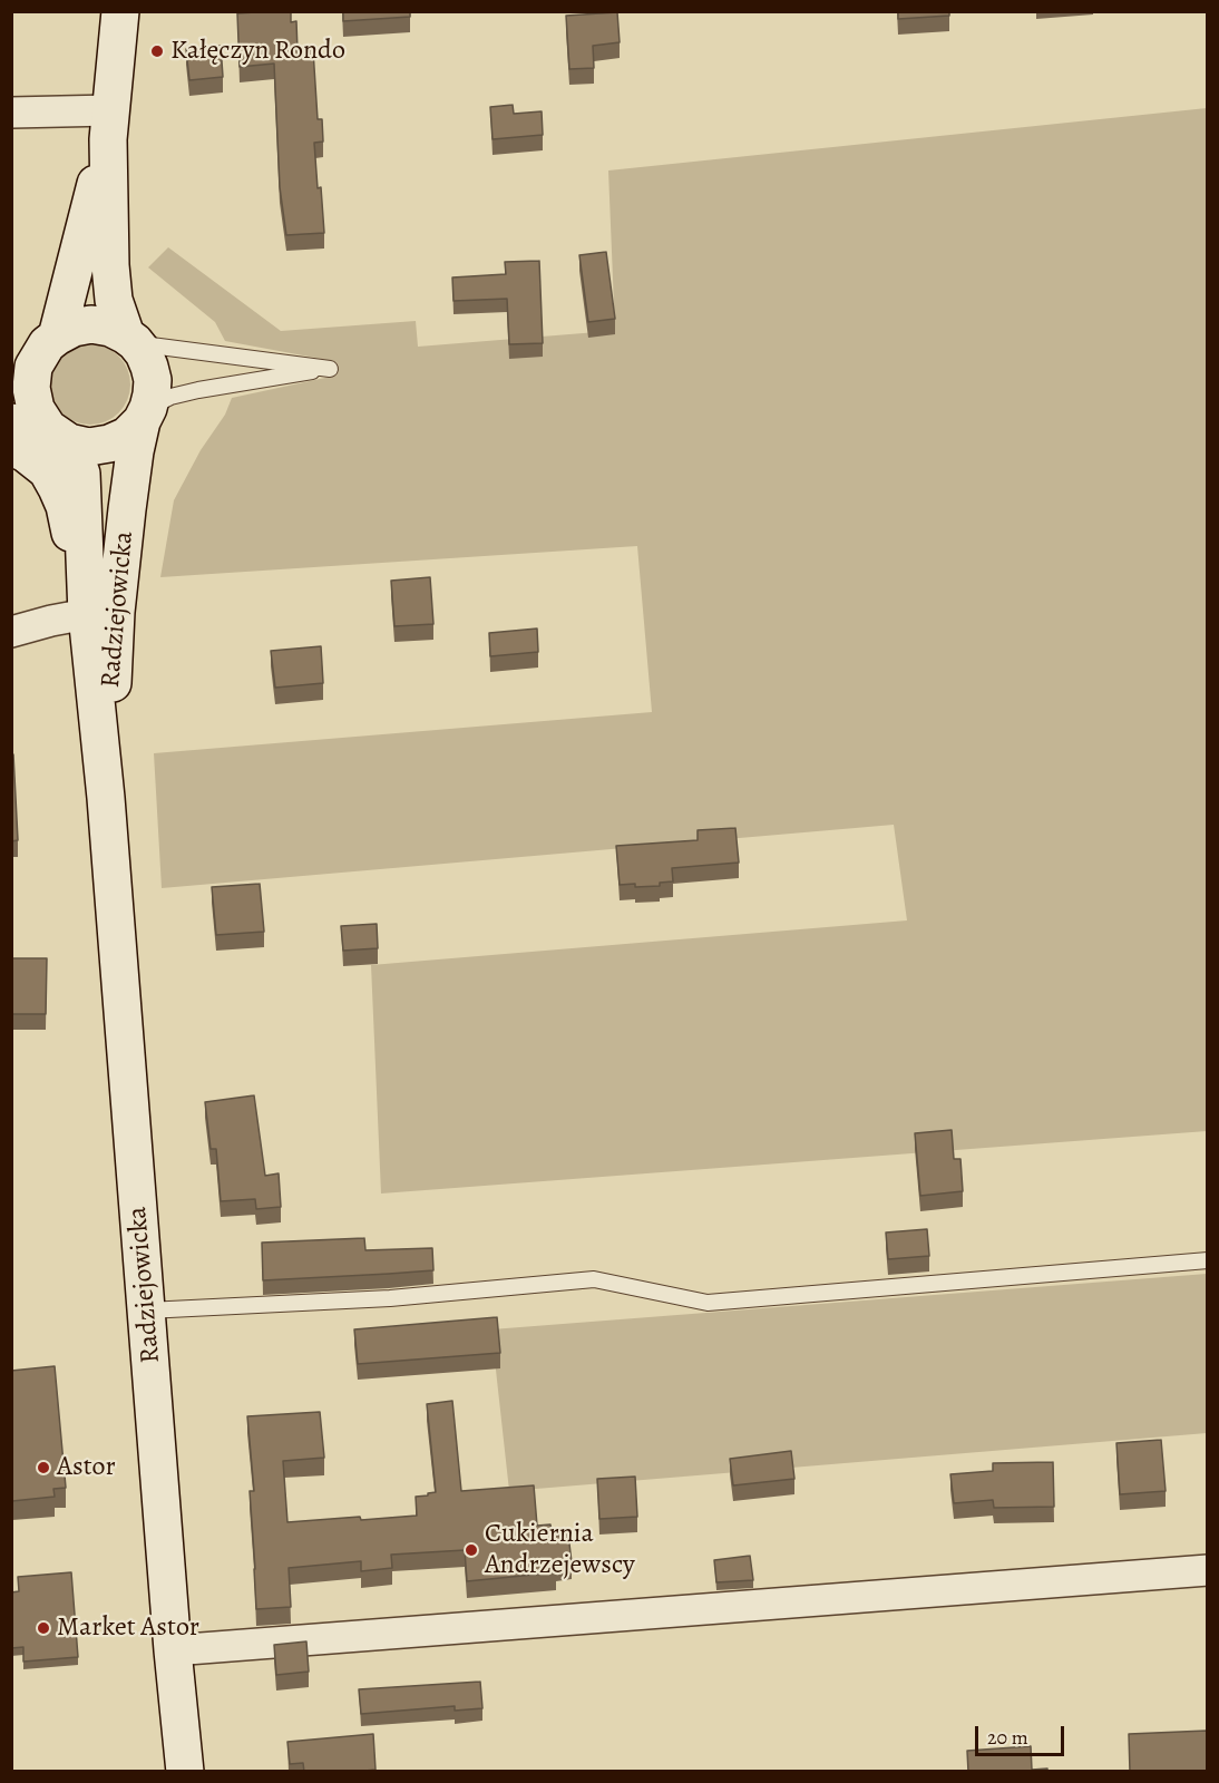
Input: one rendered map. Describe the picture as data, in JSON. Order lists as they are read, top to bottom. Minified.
{"streets":{"main road":["Radziejowicka"]},"places":["Kałęczyn Rondo","Astor","Cukiernia Andrzejewscy","Market Astor"],"scale_bar":"20 m"}
